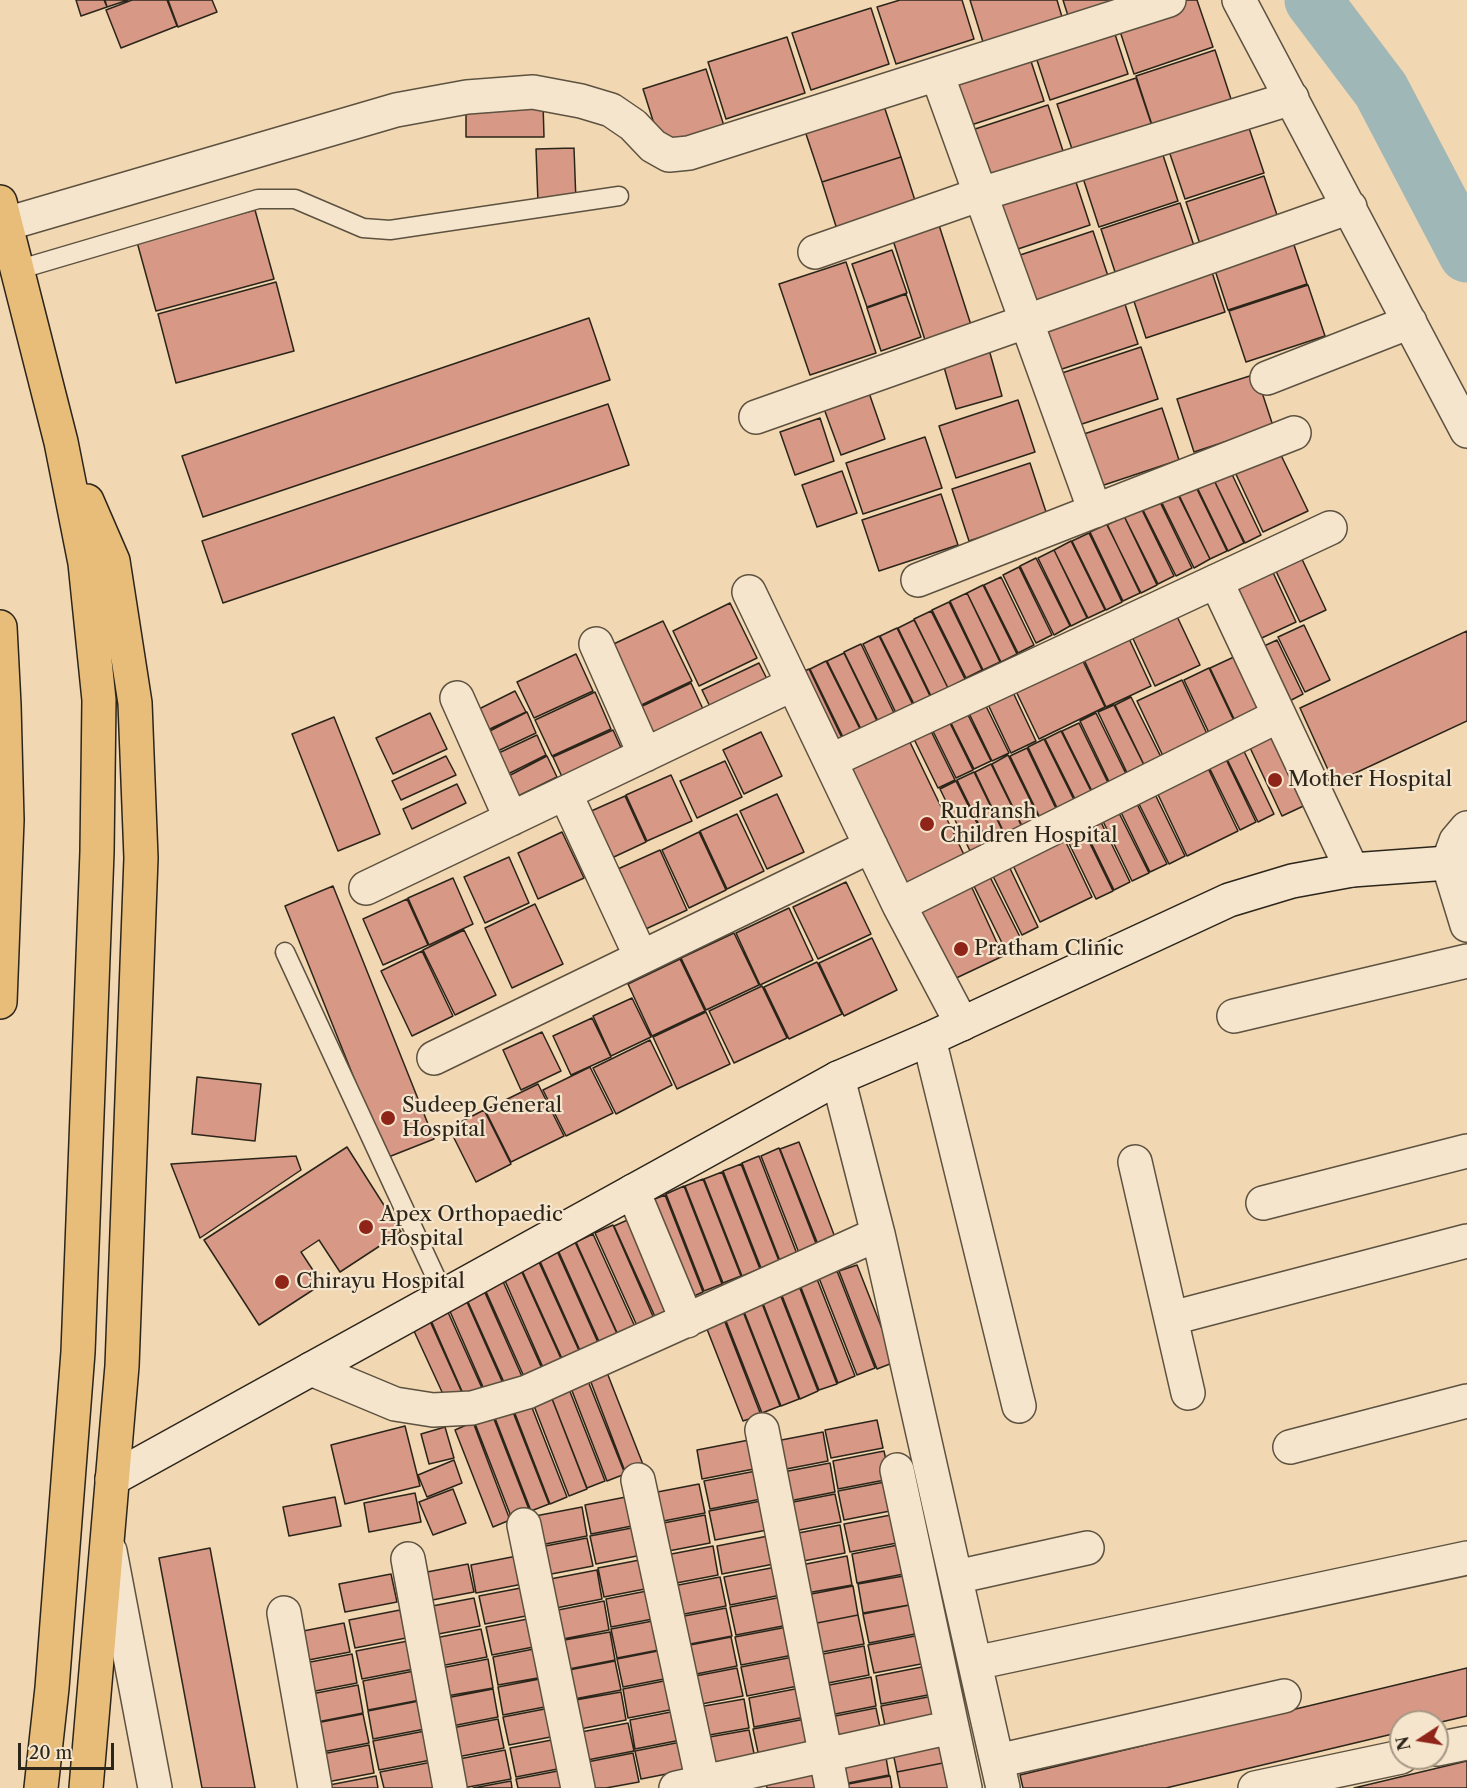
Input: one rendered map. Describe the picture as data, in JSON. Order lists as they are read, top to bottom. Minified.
{"places":["Mother Hospital","Rudransh Children Hospital","Pratham Clinic","Sudeep General Hospital","Apex Orthopaedic Hospital","Chirayu Hospital"],"scale_bar":"20 m","north":"left"}
